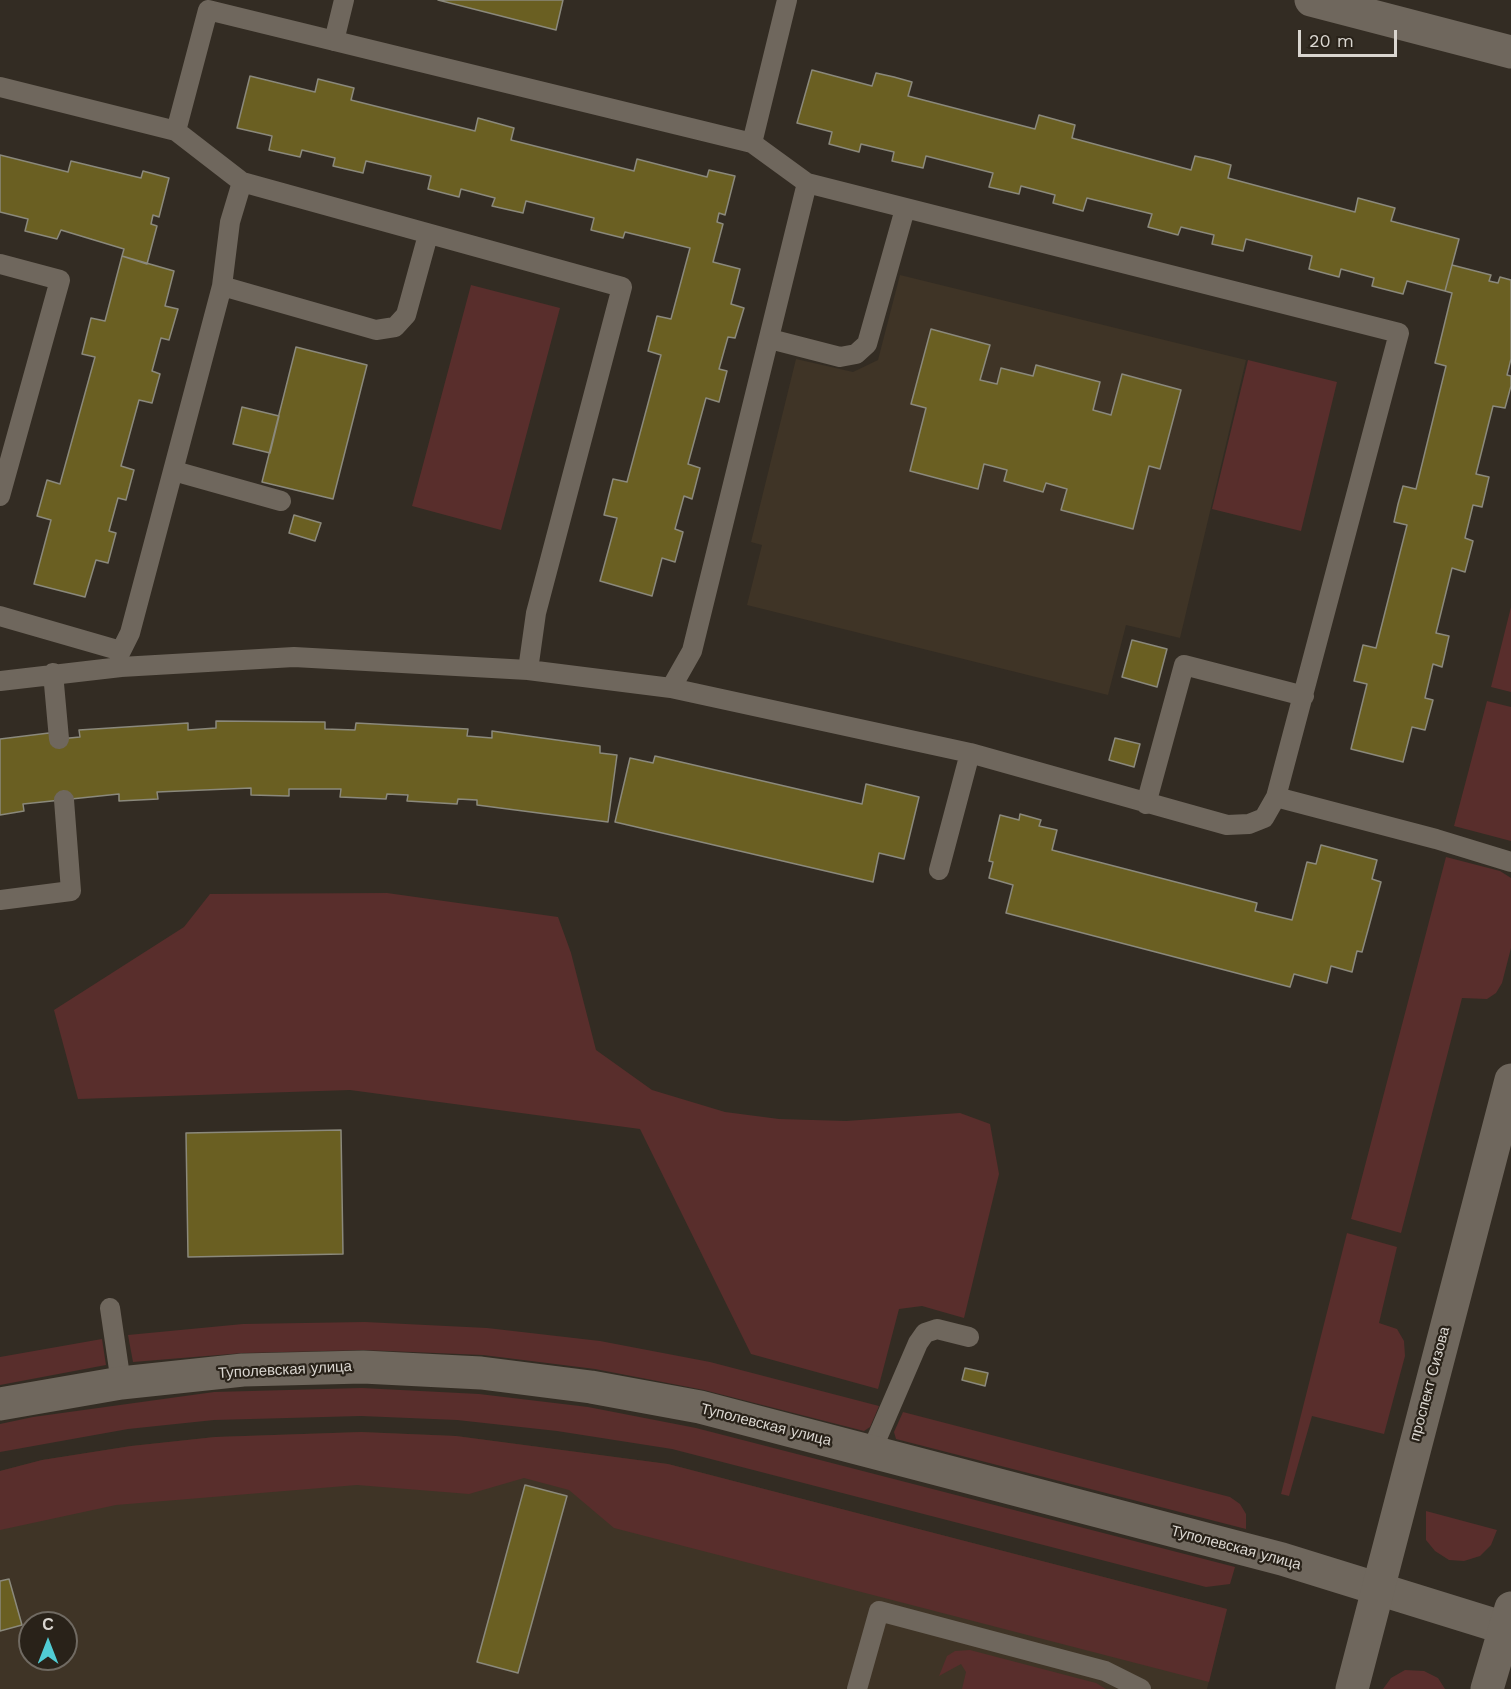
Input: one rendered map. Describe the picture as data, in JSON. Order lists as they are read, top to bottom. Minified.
{"streets":{"street":["Туполевская улица","проспект Сизова"]},"crossings":[["Туполевская улица","проспект Сизова"]],"scale_bar":"20 m","north":"top"}
